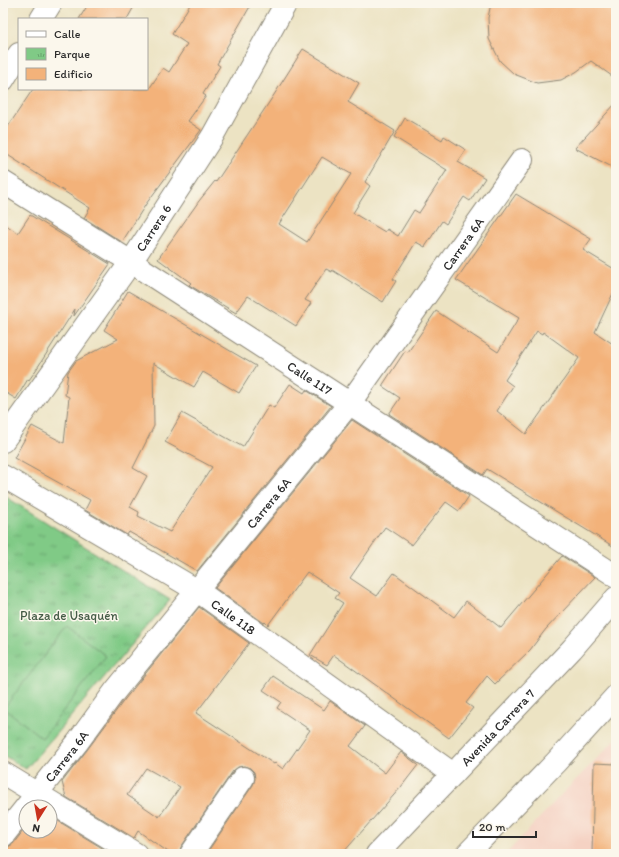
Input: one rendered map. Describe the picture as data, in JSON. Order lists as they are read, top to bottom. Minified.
{"streets":{"street":["Carrera 6","Carrera 6A","Calle 117","Calle 118","Avenida Carrera 7"]},"crossings":[["Carrera 6","Calle 117"],["Carrera 6A","Calle 117"],["Carrera 6A","Calle 118"],["Calle 118","Avenida Carrera 7"]],"parks":["Plaza de Usaquén"],"legend":["Calle","Parque","Edificio"],"scale_bar":"20 m","north":"bottom"}
